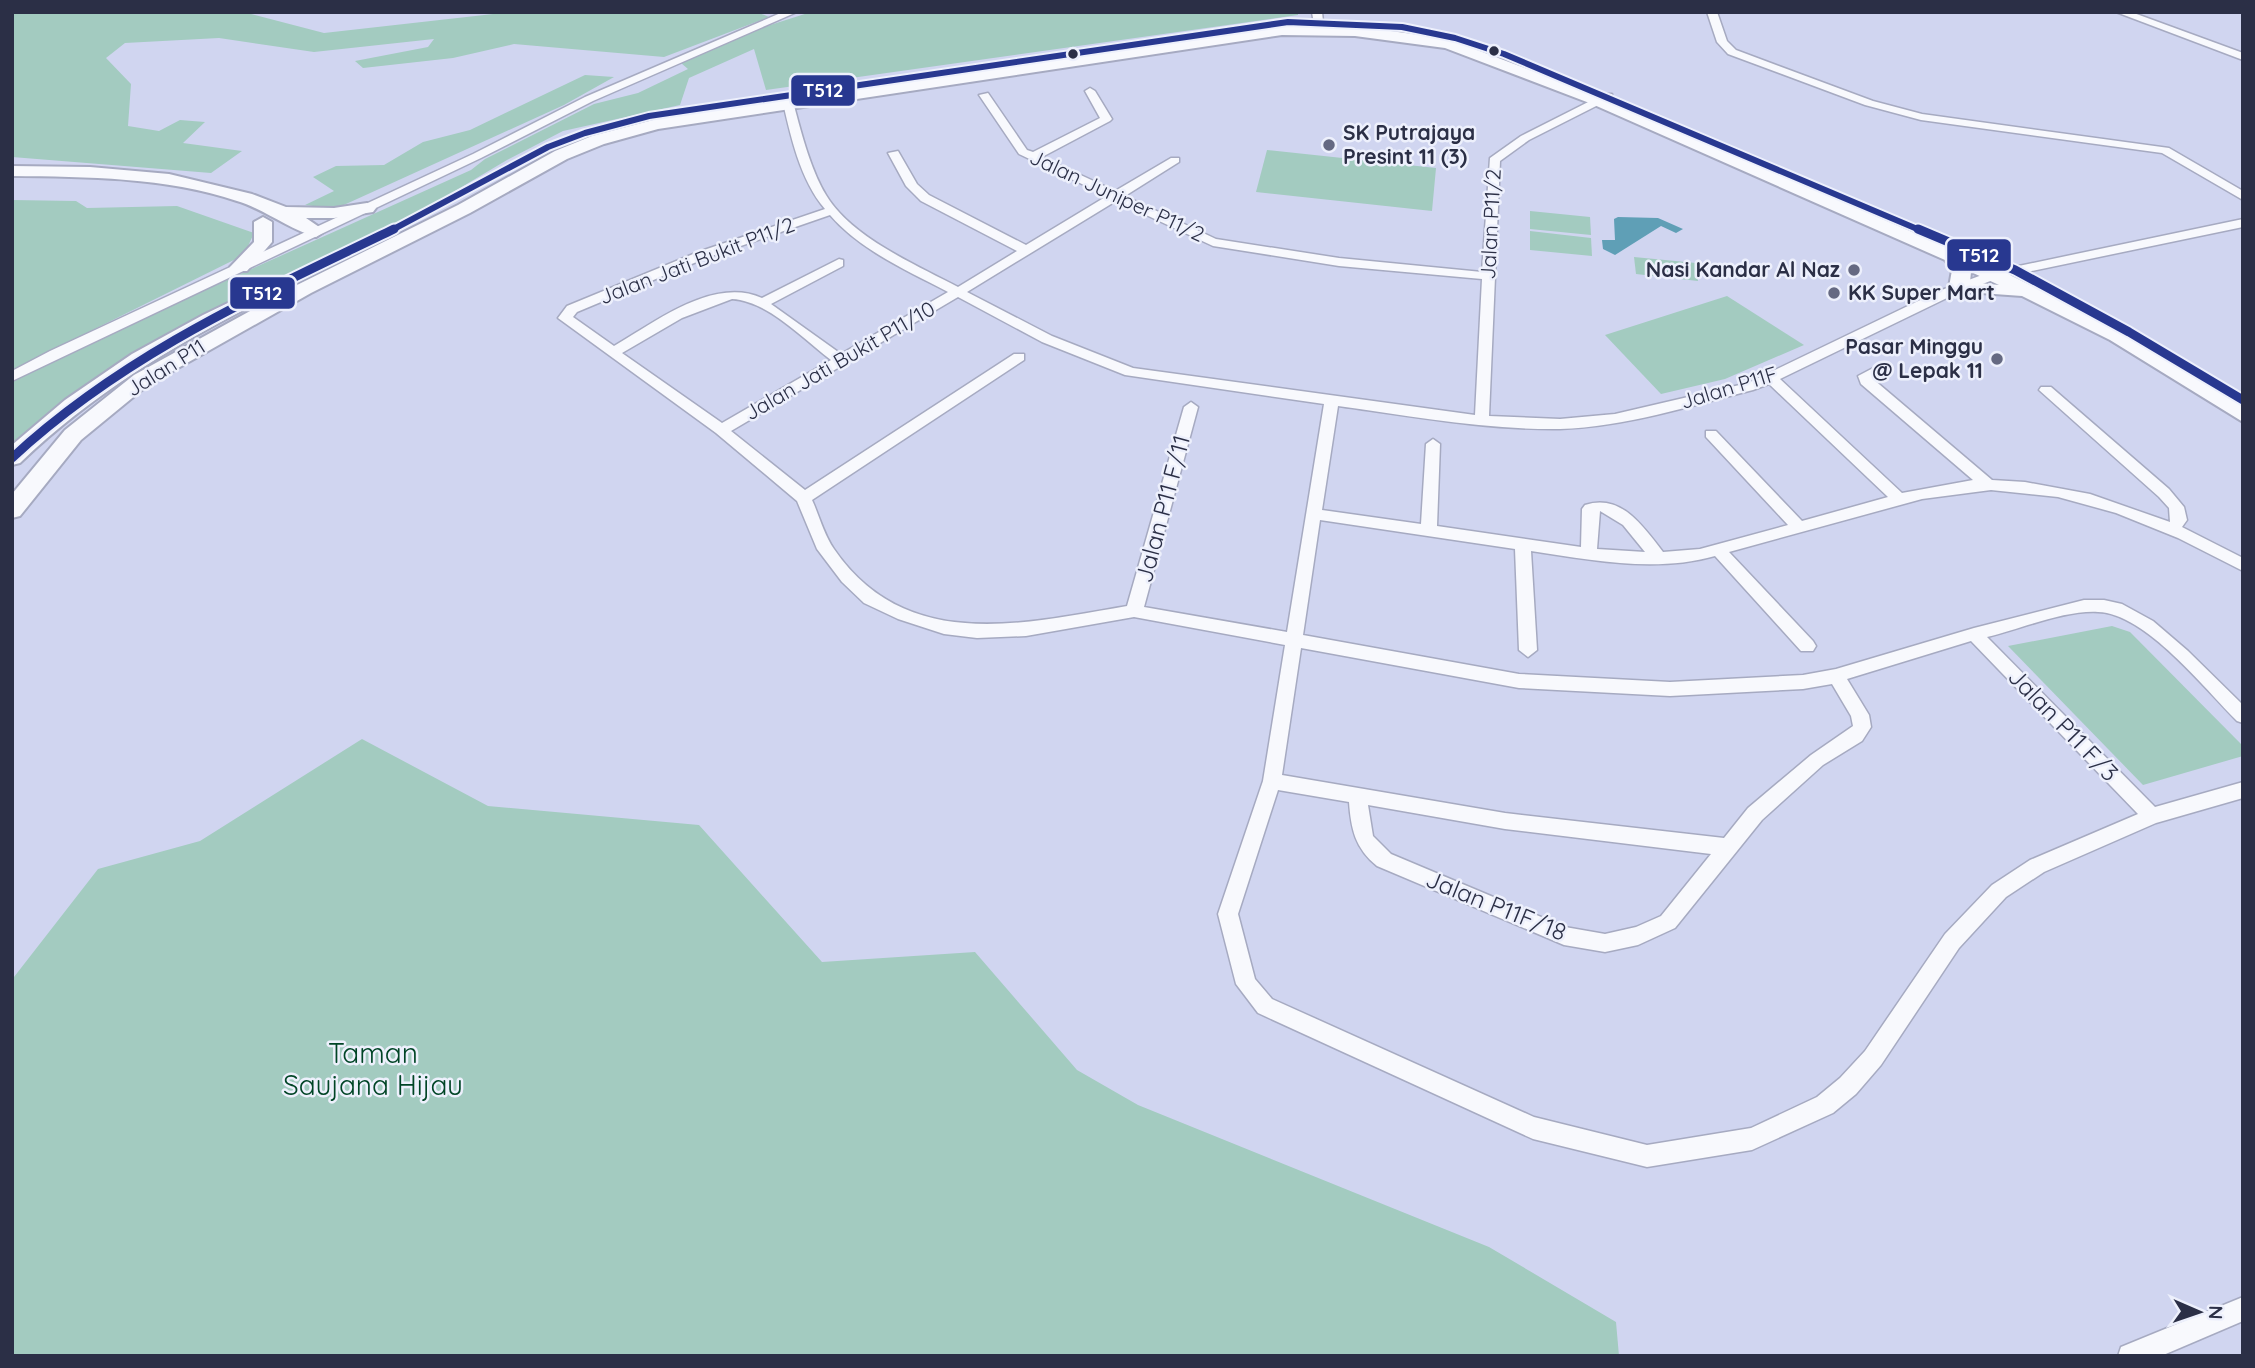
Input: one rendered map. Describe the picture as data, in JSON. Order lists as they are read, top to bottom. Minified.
{"streets":{"main road":["Jalan P11"],"street":["Jalan Juniper P11/2","Jalan P11/2","Jalan Jati Bukit P11/2","Jalan Jati Bukit P11/10","Jalan P11F","Jalan P11 F/11","Jalan P11 F/3","Jalan P11F/18"]},"crossings":[["Jalan Juniper P11/2","Jalan P11/2"],["Jalan Juniper P11/2","Jalan Jati Bukit P11/10"],["Jalan P11/2","Jalan P11"],["Jalan P11/2","Jalan P11F"],["Jalan Jati Bukit P11/10","Jalan P11F"],["Jalan P11","Jalan P11F"]],"parks":["Taman Saujana Hijau"],"places":["SK Putrajaya Presint 11 (3)","Nasi Kandar Al Naz","KK Super Mart","Pasar Minggu @ Lepak 11"],"lines":["transit line T512"],"north":"right"}
